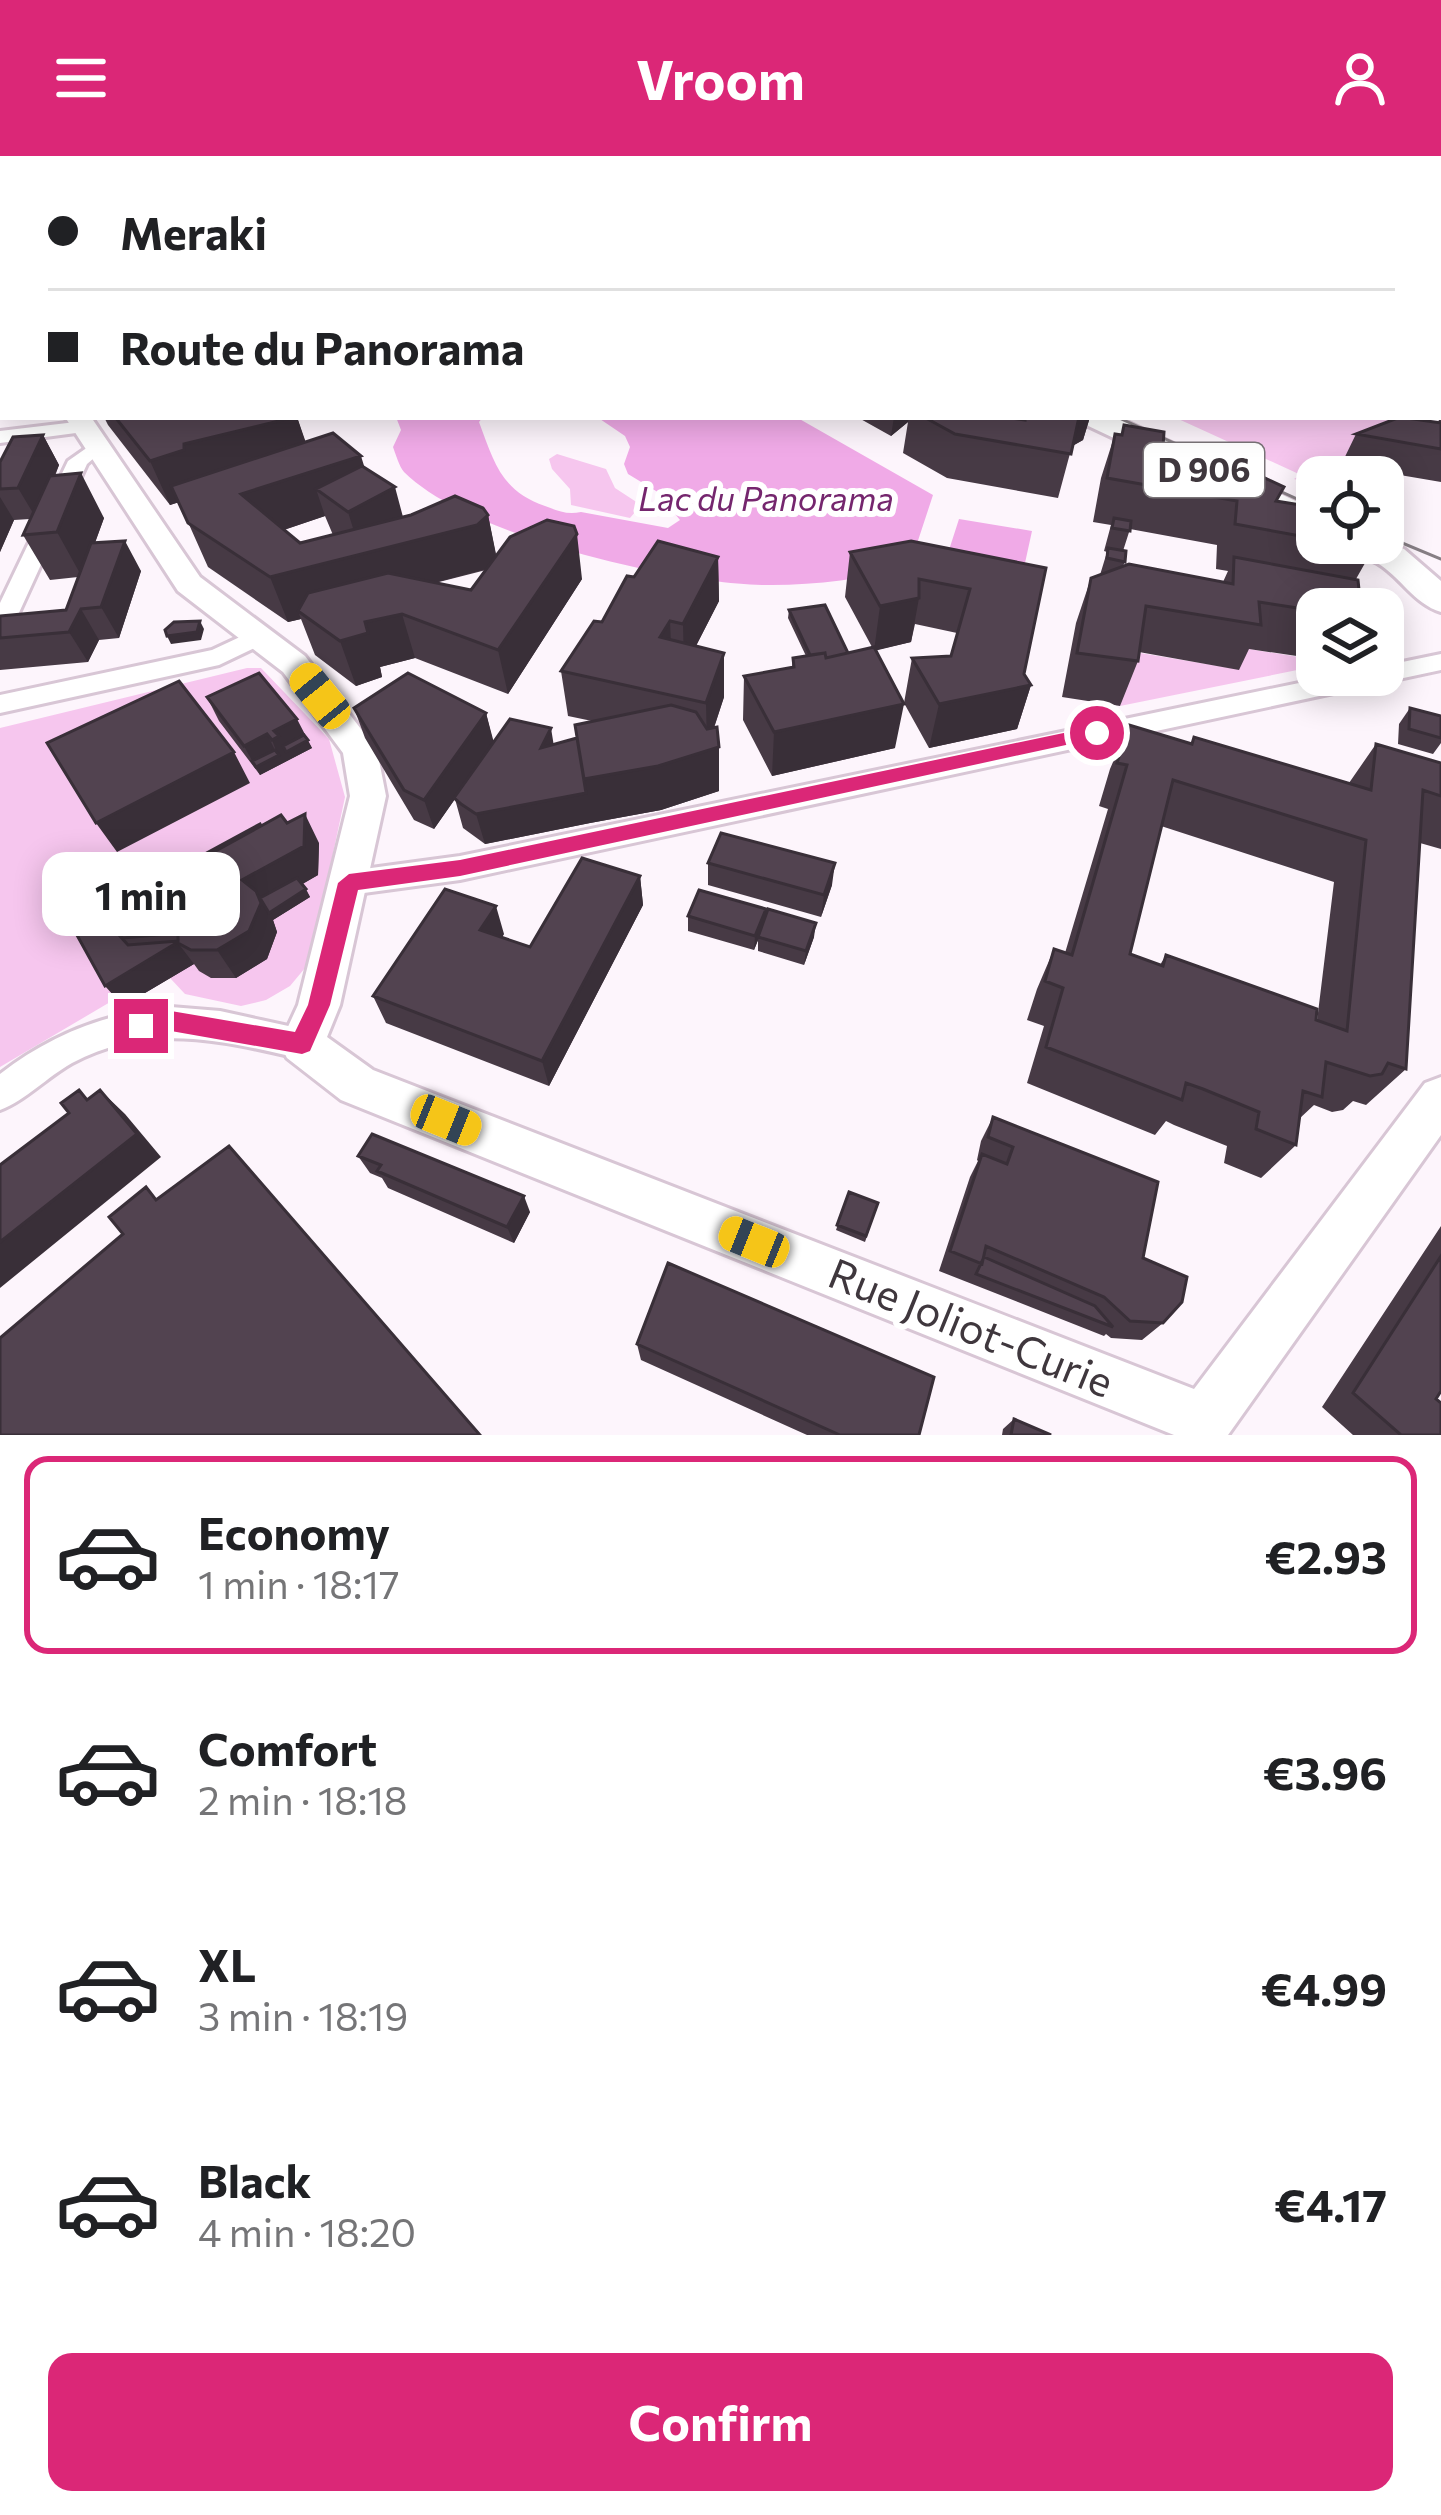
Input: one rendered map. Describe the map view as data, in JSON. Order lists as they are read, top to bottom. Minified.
{"streets":{"main road":["D 906"],"street":["Rue Joliot-Curie"]},"water":["Lac du Panorama"],"page":{"header":"Vroom","banner":["Meraki","Route du Panorama"],"bubble":"1 min","list":[{"name":"Economy","note":"1 min · 18:17","value":"€2.93"},{"name":"Comfort","note":"2 min · 18:18","value":"€3.96"},{"name":"XL","note":"3 min · 18:19","value":"€4.99"},{"name":"Black","note":"4 min · 18:20","value":"€4.17"}],"buttons":"Confirm"}}
